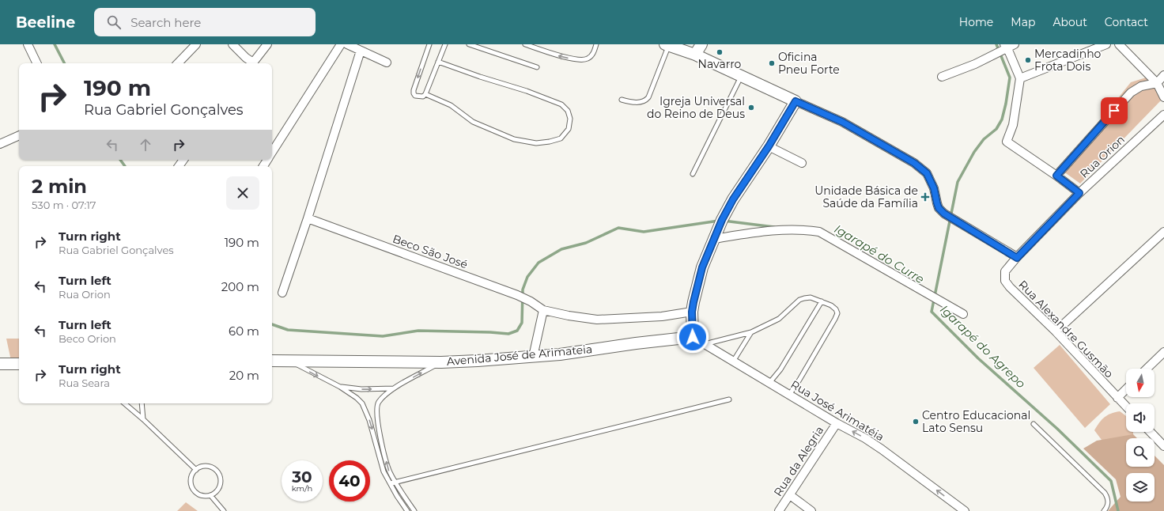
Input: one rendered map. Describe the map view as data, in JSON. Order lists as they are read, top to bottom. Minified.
{"streets":{"street":["Rua Orion","Beco São José","Rua Alexandre Gusmão","Avenida José de Arimateia","Rua José Arimatéia","Rua da Alegria"]},"crossings":[["Rua Orion","Rua Alexandre Gusmão"],["Avenida José de Arimateia","Rua José Arimatéia"],["Rua José Arimatéia","Rua da Alegria"]],"one_way":["Rua José Arimatéia"],"water":["Igarapé do Curre","Igarapé do Agrepo"],"places":{"other":["Navarro","Mercadinho Frota Dois","Oficina Pneu Forte","Igreja Universal do Reino de Deus","Centro Educacional Lato Sensu"],"health":["Unidade Básica de Saúde da Família"]},"north":"bottom","page":{"header":"Beeline","search":"Search here","nav":["Home","Map","About","Contact"],"turn":["190 m","Rua Gabriel Gonçalves"],"heading":["2 min","530 m · 07:17"],"list":[{"name":"Turn right","note":"Rua Gabriel Gonçalves","value":"190 m"},{"name":"Turn left","note":"Rua Orion","value":"200 m"},{"name":"Turn left","note":"Beco Orion","value":"60 m"},{"name":"Turn right","note":"Rua Seara","value":"20 m"}],"speed":"30 km/h","limit":"40"}}
